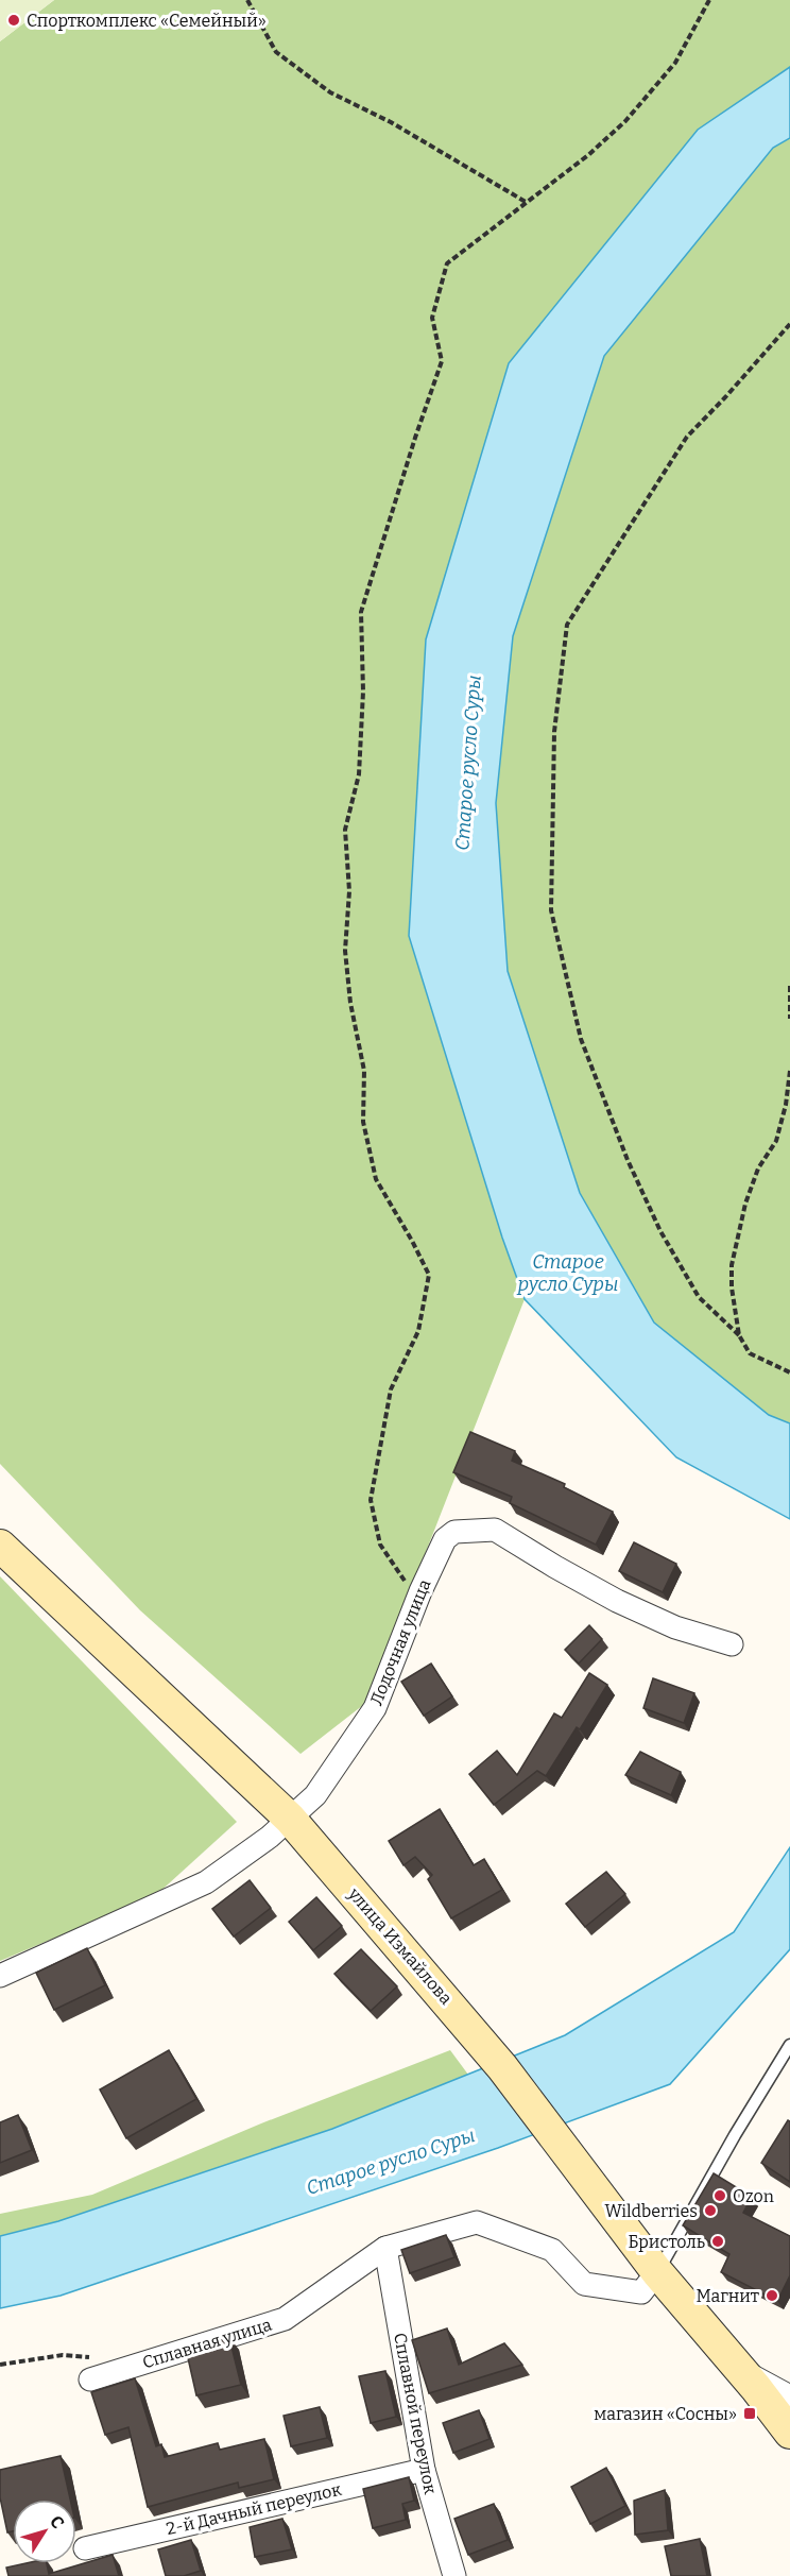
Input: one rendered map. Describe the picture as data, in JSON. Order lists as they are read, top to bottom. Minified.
{"streets":{"main road":["улица Измайлова"],"street":["Лодочная улица","Сплавная улица","Сплавной переулок","2-й Дачный переулок"]},"crossings":[["Лодочная улица","улица Измайлова"],["улица Измайлова","Сплавная улица"],["Сплавная улица","Сплавной переулок"],["Сплавной переулок","2-й Дачный переулок"]],"water":["Старое русло Суры"],"places":{"other":["Спорткомплекс «Семейный»","Ozon","Wildberries","Бристоль","Магнит"],"transit":["магазин «Сосны»"]},"north":"top right"}
